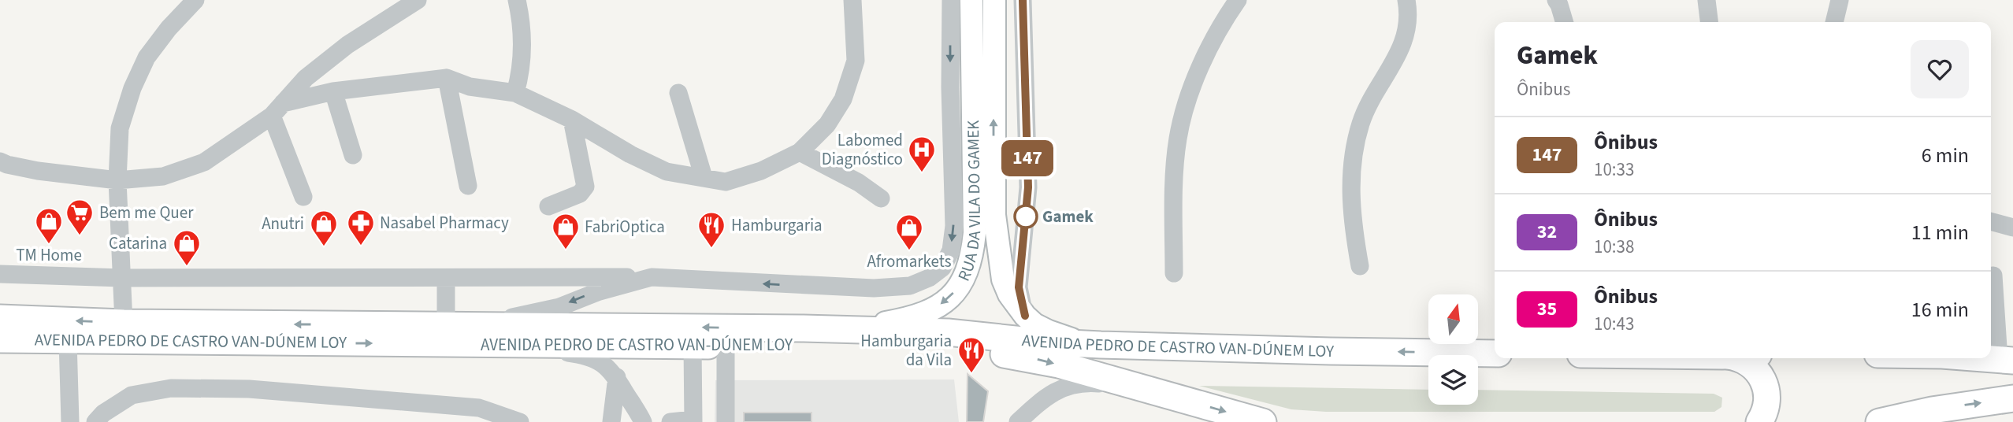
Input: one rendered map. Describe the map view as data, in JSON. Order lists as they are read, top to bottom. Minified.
{"streets":{"highway":["AVENIDA PEDRO DE CASTRO VAN-DÚNEM LOY"],"main road":["RUA DA VILA DO GAMEK"]},"crossings":[["RUA DA VILA DO GAMEK","AVENIDA PEDRO DE CASTRO VAN-DÚNEM LOY"]],"places":{"hospital":["Labomed Diagnóstico"],"other":["Gamek"],"supermarket":["Bem me Quer"],"shop":["TM Home","Anutri","FabriOptica","Afromarkets","Catarina"],"pharmacy":["Nasabel Pharmacy"],"restaurant":["Hamburgaria","Hamburgaria da Vila"]},"lines":["bus line 147"],"north":"top","page":{"on_map":"147","heading":["Gamek","Ônibus"],"list":[{"mark":"147","name":"Ônibus","note":"10:33","value":"6 min"},{"mark":"32","name":"Ônibus","note":"10:38","value":"11 min"},{"mark":"35","name":"Ônibus","note":"10:43","value":"16 min"}]}}
